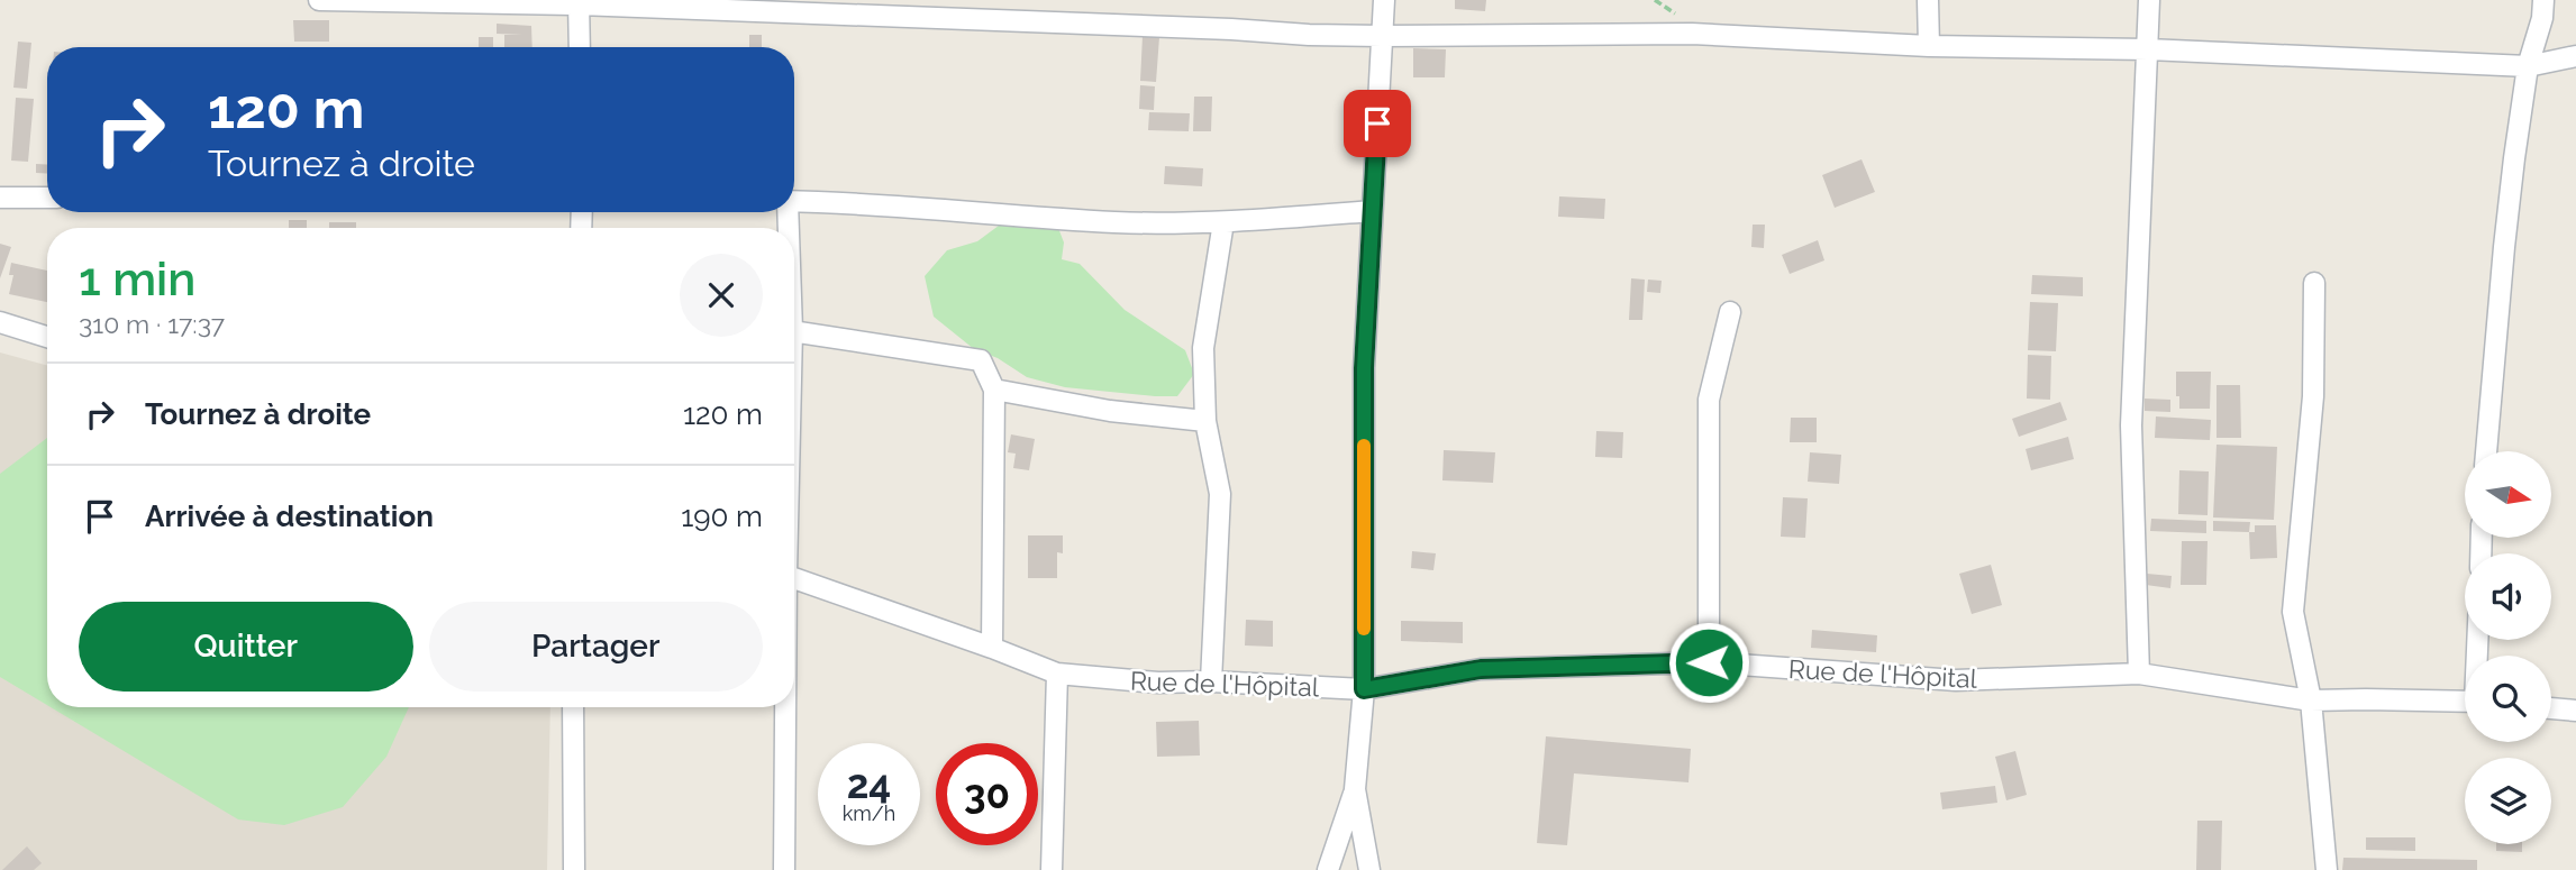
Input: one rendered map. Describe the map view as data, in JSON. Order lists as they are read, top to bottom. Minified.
{"streets":{"street":["Rue de l'Hôpital"]},"north":"right","page":{"turn":["120 m","Tournez à droite"],"heading":["1 min","310 m · 17:37"],"list":[{"name":"Tournez à droite","value":"120 m"},{"name":"Arrivée à destination","value":"190 m"}],"buttons":["Quitter","Partager"],"speed":"24 km/h","limit":"30"}}
